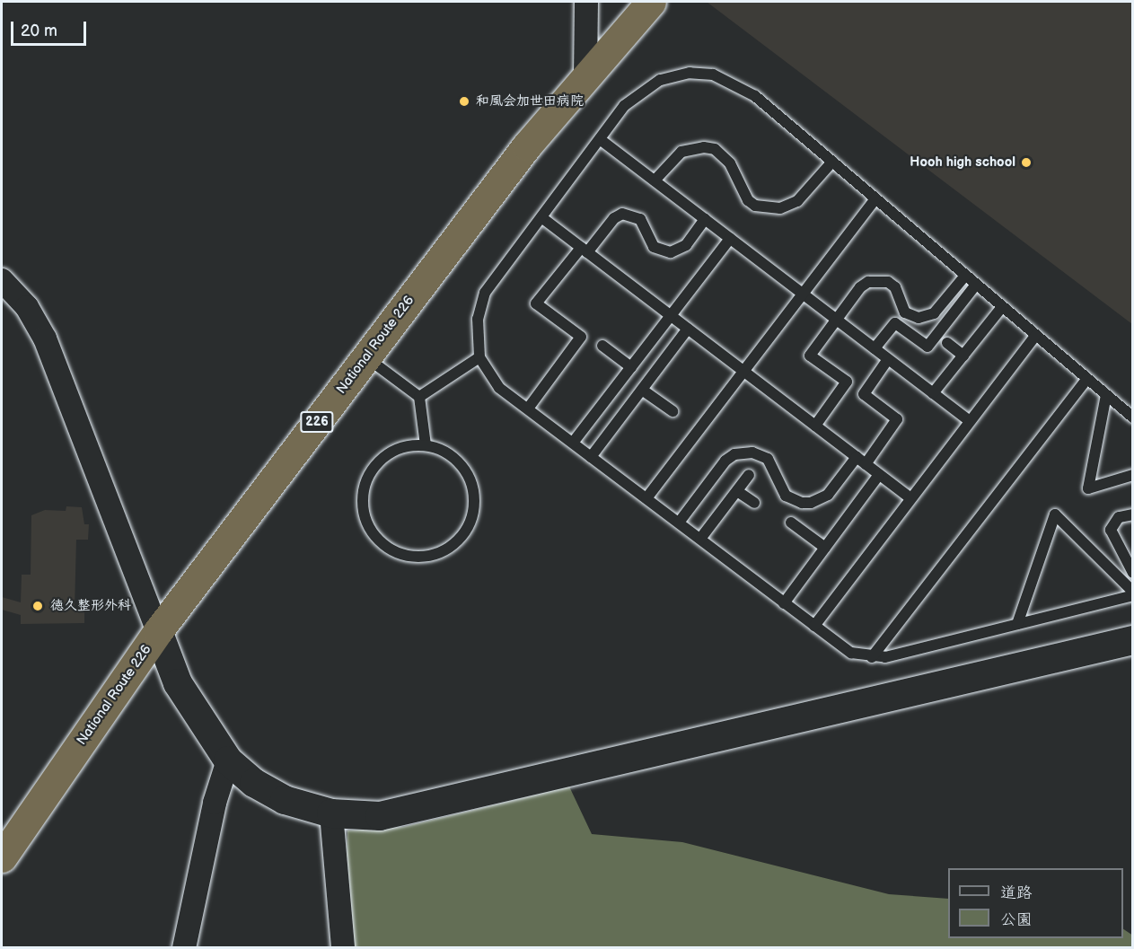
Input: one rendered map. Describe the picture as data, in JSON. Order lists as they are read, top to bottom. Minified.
{"streets":{"highway":["National Route 226","226"]},"places":["和風会加世田病院","Hooh high school","徳久整形外科"],"legend":["道路","公園"],"scale_bar":"20 m"}
